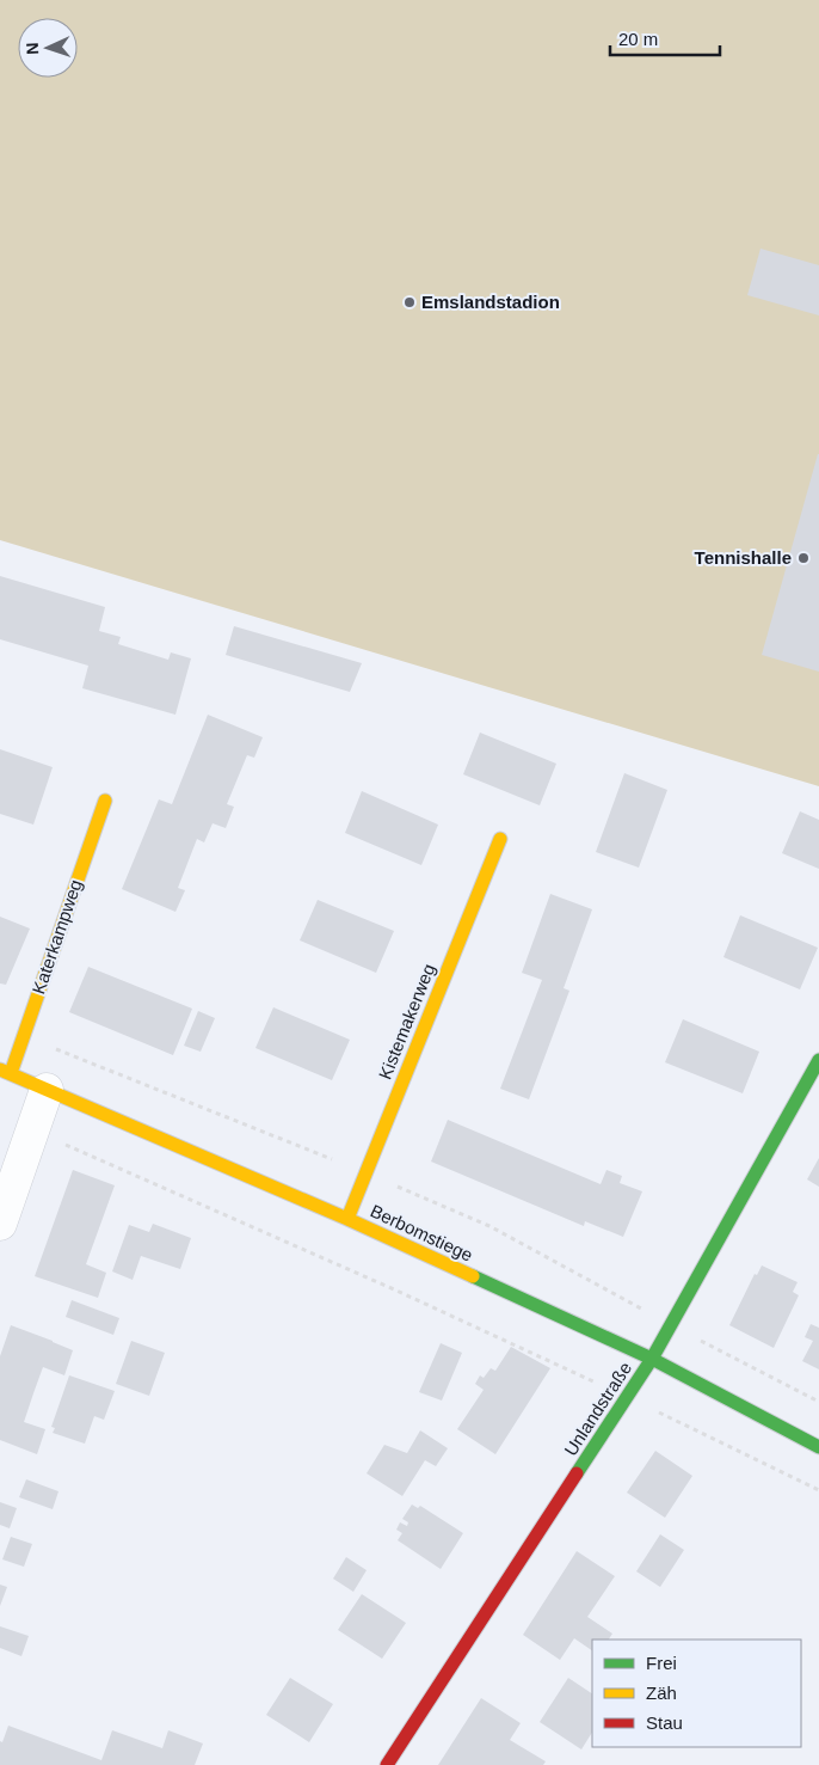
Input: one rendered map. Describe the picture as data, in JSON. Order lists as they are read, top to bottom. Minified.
{"streets":{"street":["Katerkampweg","Kistemakerweg","Berbomstiege","Unlandstraße"]},"crossings":[["Katerkampweg","Berbomstiege"],["Kistemakerweg","Berbomstiege"],["Berbomstiege","Unlandstraße"]],"places":["Emslandstadion","Tennishalle"],"legend":["Frei","Zäh","Stau"],"scale_bar":"20 m","north":"left"}
